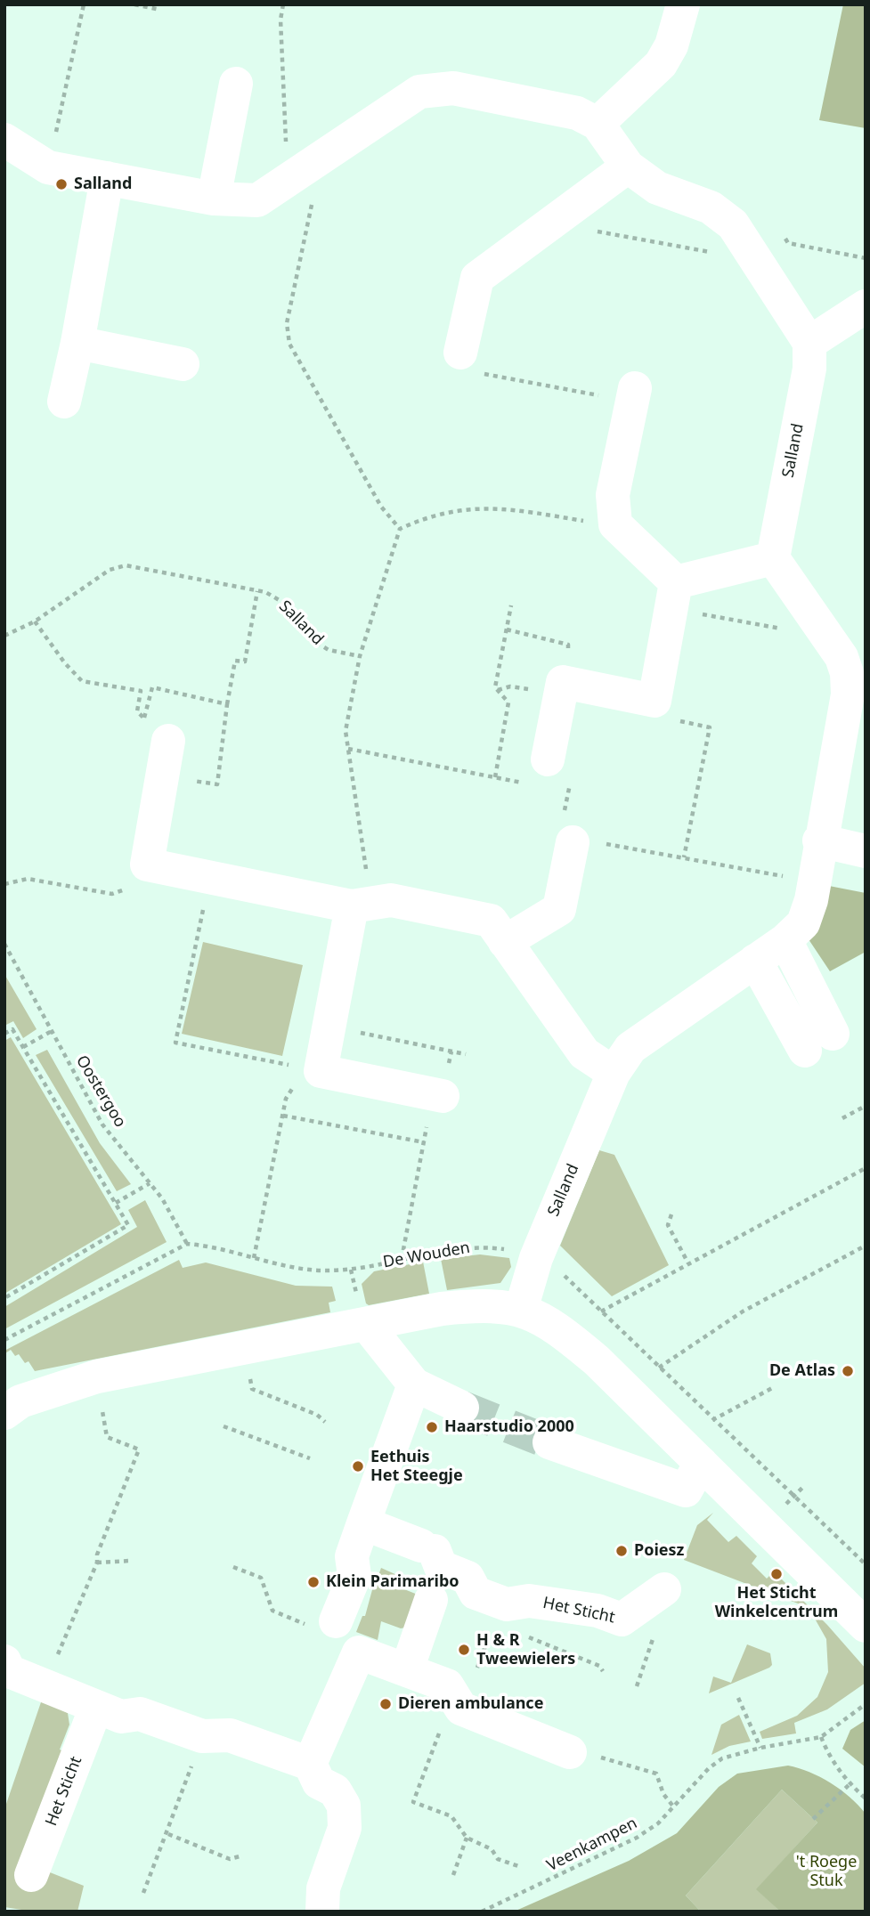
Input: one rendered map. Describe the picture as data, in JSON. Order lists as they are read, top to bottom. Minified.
{"streets":{"street":["Salland","Het Sticht"],"path":["Oostergoo","De Wouden","Veenkampen"]},"crossings":[["Salland","De Wouden"],["Oostergoo","De Wouden"]],"parks":["'t Roege Stuk"],"places":["Salland","De Atlas","Haarstudio 2000","Eethuis Het Steegje","Poiesz","Het Sticht Winkelcentrum","Klein Parimaribo","H & R Tweewielers","Dieren ambulance"]}
